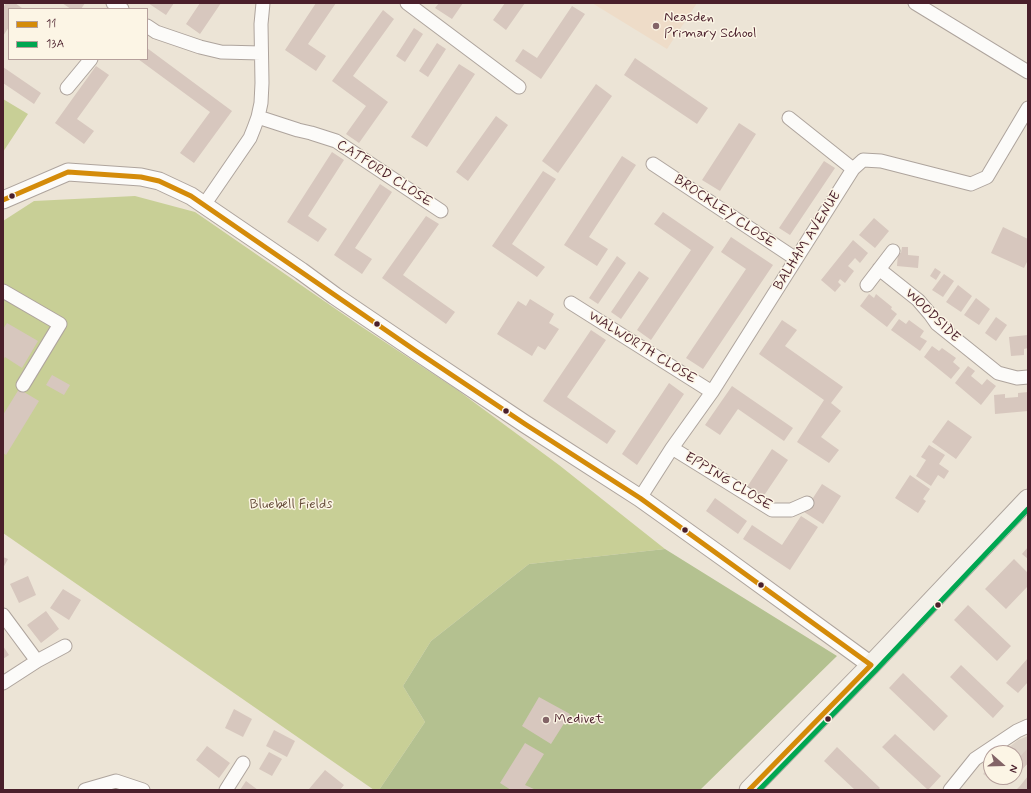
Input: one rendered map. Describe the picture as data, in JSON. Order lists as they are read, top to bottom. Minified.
{"streets":{"street":["CATFORD CLOSE","BROCKLEY CLOSE","BALHAM AVENUE","WOODSIDE","WALWORTH CLOSE","EPPING CLOSE"]},"crossings":[["BROCKLEY CLOSE","BALHAM AVENUE"],["BALHAM AVENUE","WALWORTH CLOSE"],["BALHAM AVENUE","EPPING CLOSE"]],"parks":["Bluebell Fields"],"places":["Neasden Primary School","Medivet"],"lines":["transit line 11","transit line 13A"],"legend":["11","13A"],"north":"right"}
